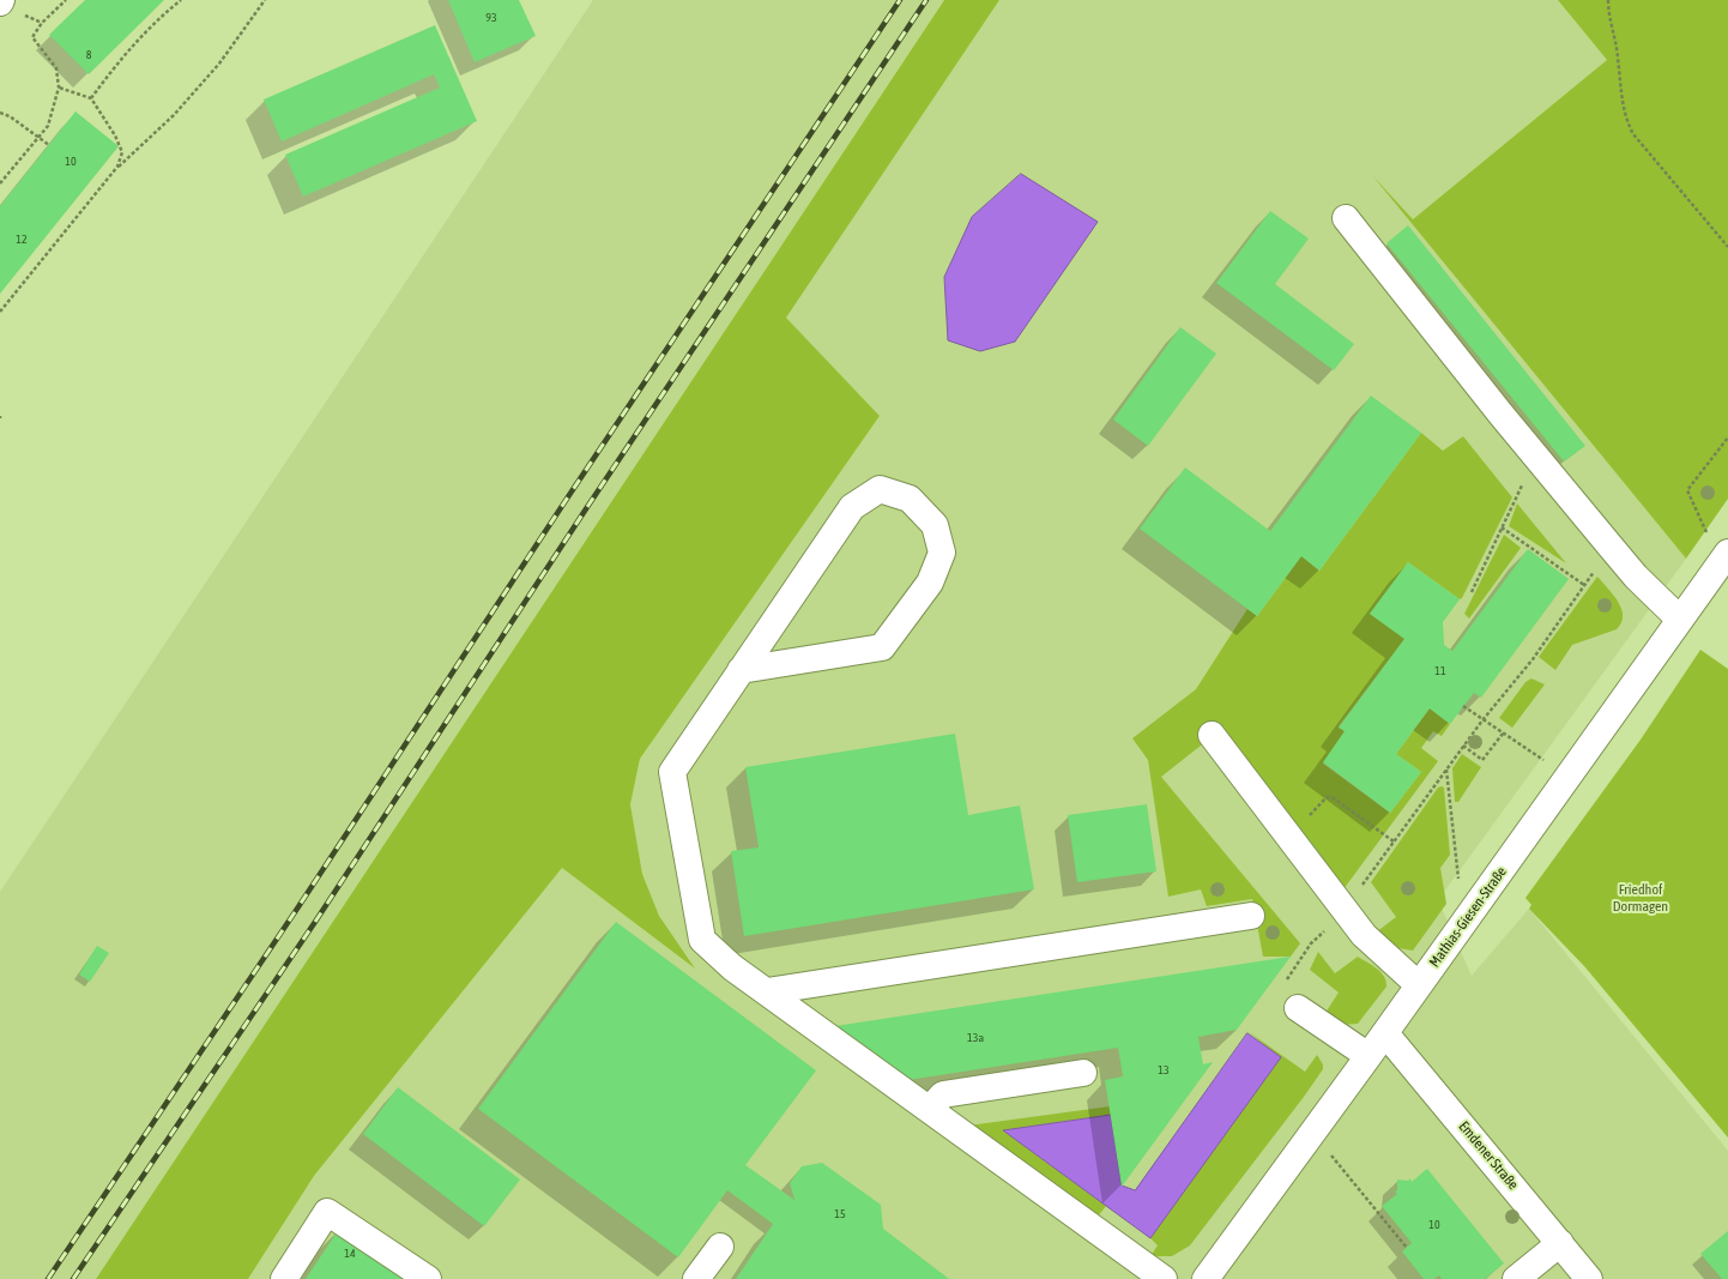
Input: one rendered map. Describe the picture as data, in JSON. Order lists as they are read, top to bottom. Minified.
{"streets":{"street":["Mathias-Giesen-Straße","Emdener Straße"]},"crossings":[["Mathias-Giesen-Straße","Emdener Straße"]],"parks":["Friedhof Dormagen"],"house_numbers":["93","8","10","12","11","13a","13","15","10","14"]}
